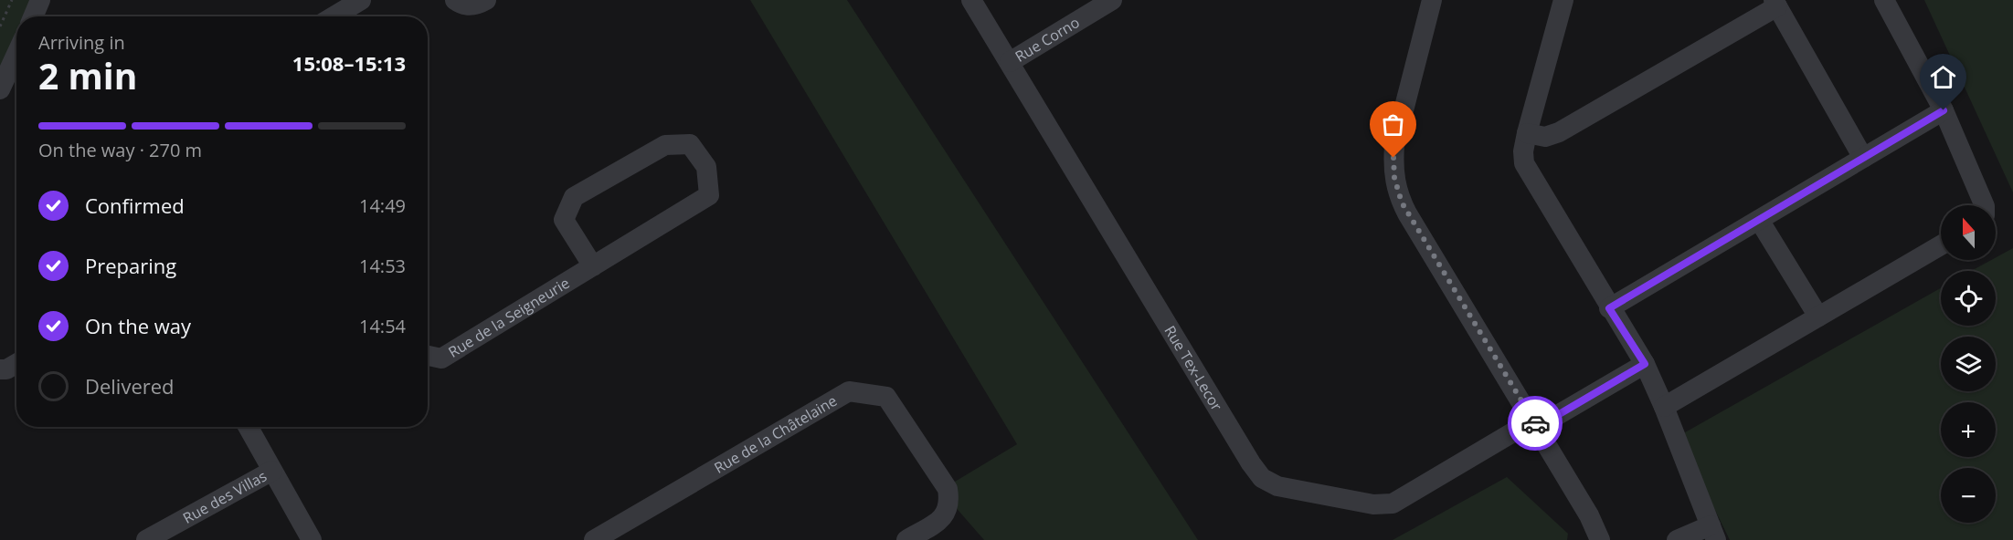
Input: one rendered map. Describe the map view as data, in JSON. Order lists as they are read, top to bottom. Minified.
{"streets":{"street":["Rue Corno","Rue de la Seigneurie","Rue Tex-Lecor","Rue de la Châtelaine","Rue des Villas"]},"crossings":[["Rue Corno","Rue Tex-Lecor"]],"north":"top","page":{"heading":["2 min","Arriving in","15:08–15:13"],"bar":"On the way · 270 m","list":[["Confirmed","14:49"],["Preparing","14:53"],["On the way","14:54"],"Delivered"],"map_buttons":["+","−"]}}
